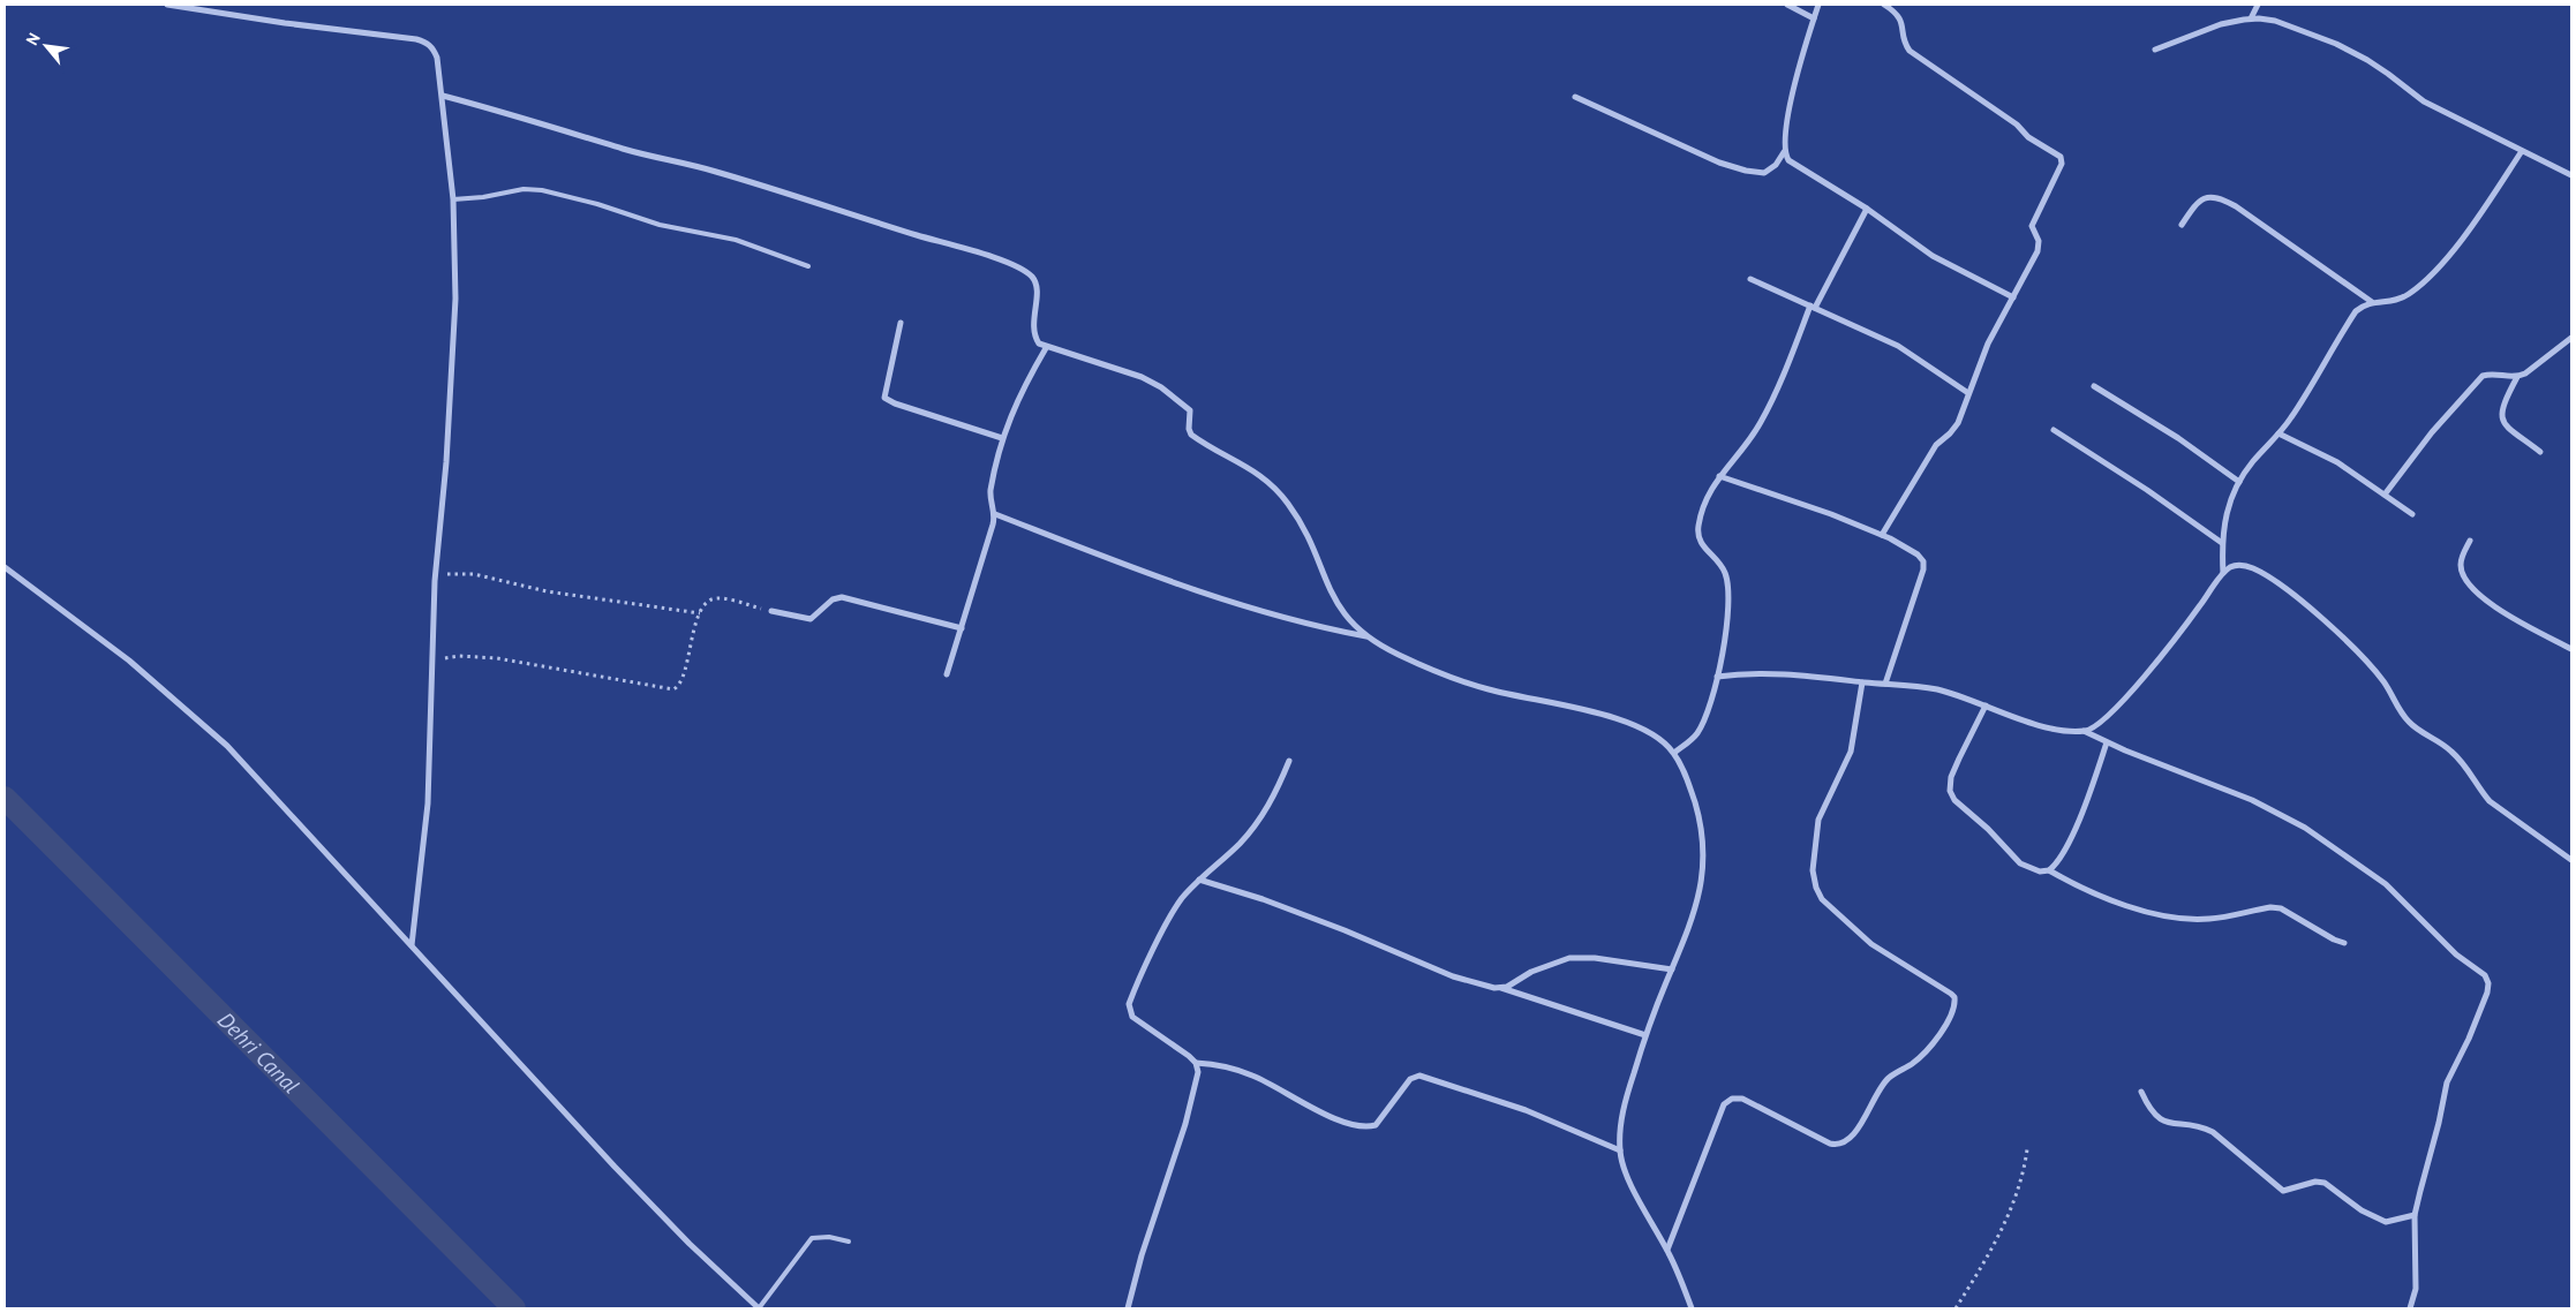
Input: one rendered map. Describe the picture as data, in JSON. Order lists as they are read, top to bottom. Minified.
{"water":["Dehri Canal"],"north":"top left"}
